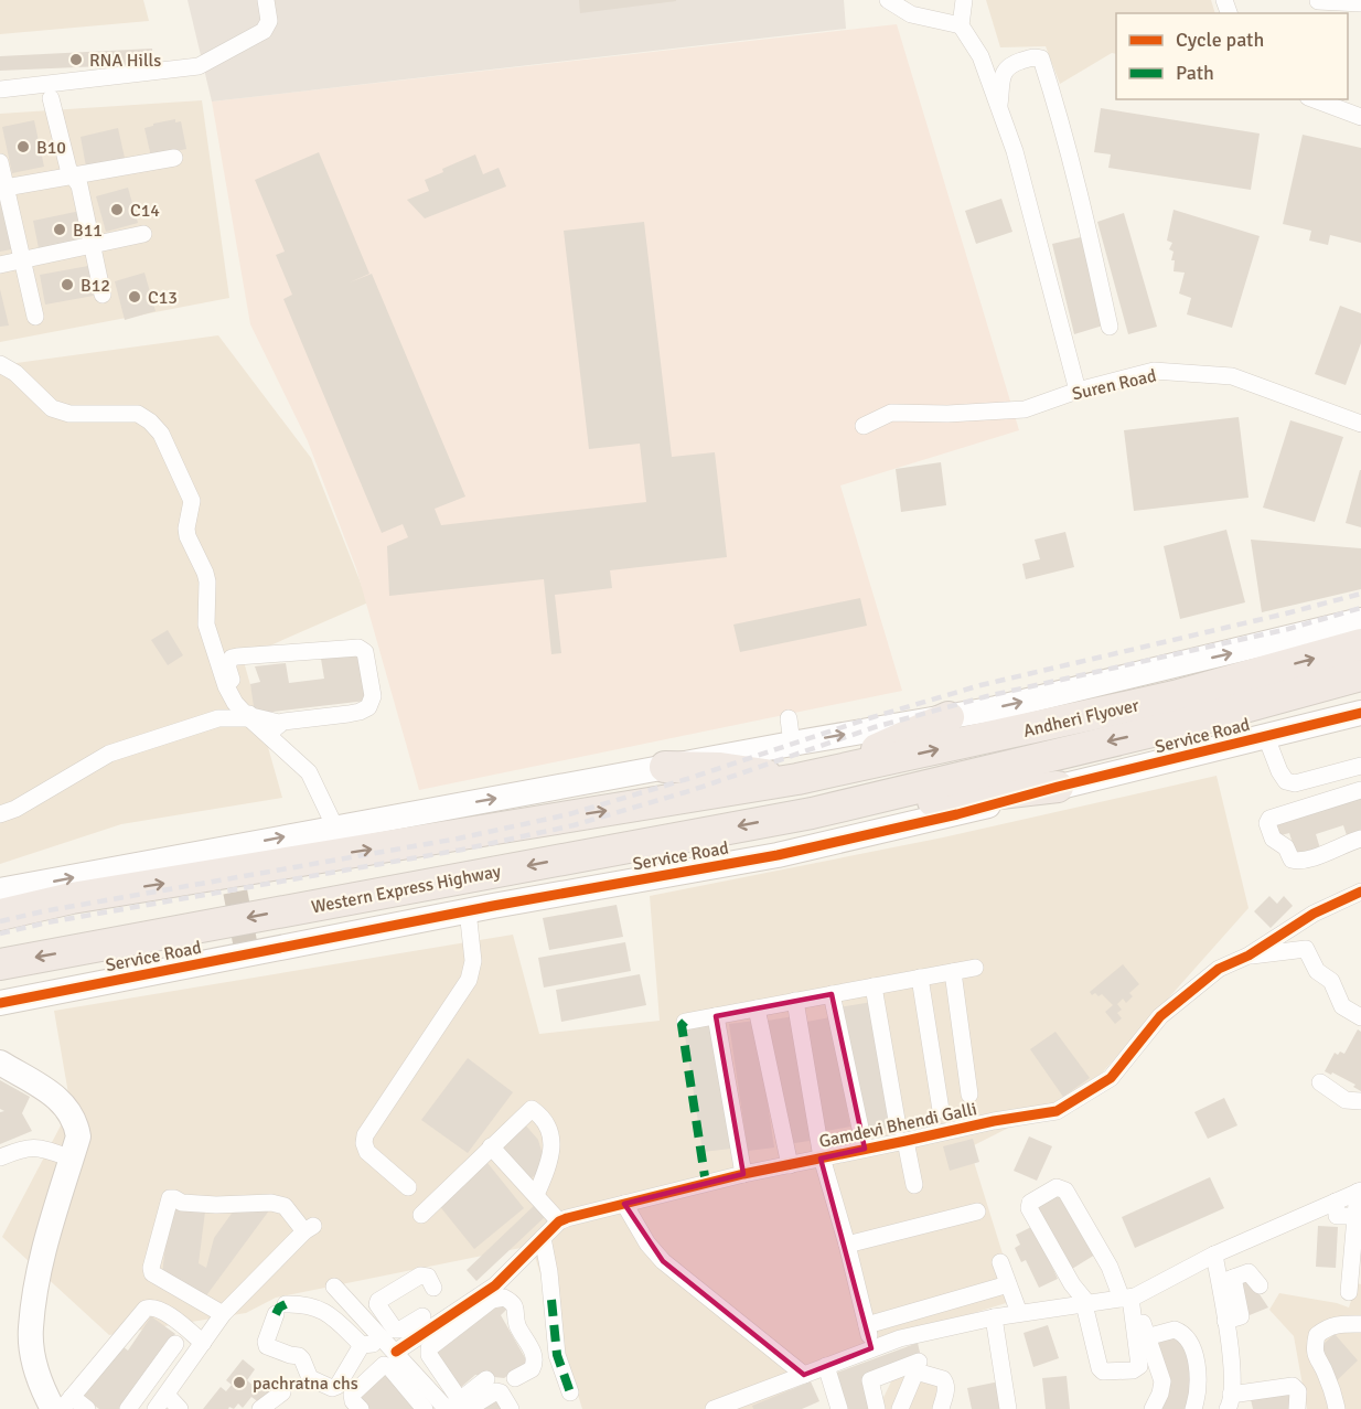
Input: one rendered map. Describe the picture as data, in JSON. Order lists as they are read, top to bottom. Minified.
{"streets":{"highway":["Andheri Flyover","Western Express Highway"],"street":["Suren Road","Service Road","Gamdevi Bhendi Galli"]},"crossings":[["Andheri Flyover","Western Express Highway"]],"places":["RNA Hills","B10","C14","B11","B12","C13","pachratna chs"],"legend":["Cycle path","Path"]}
